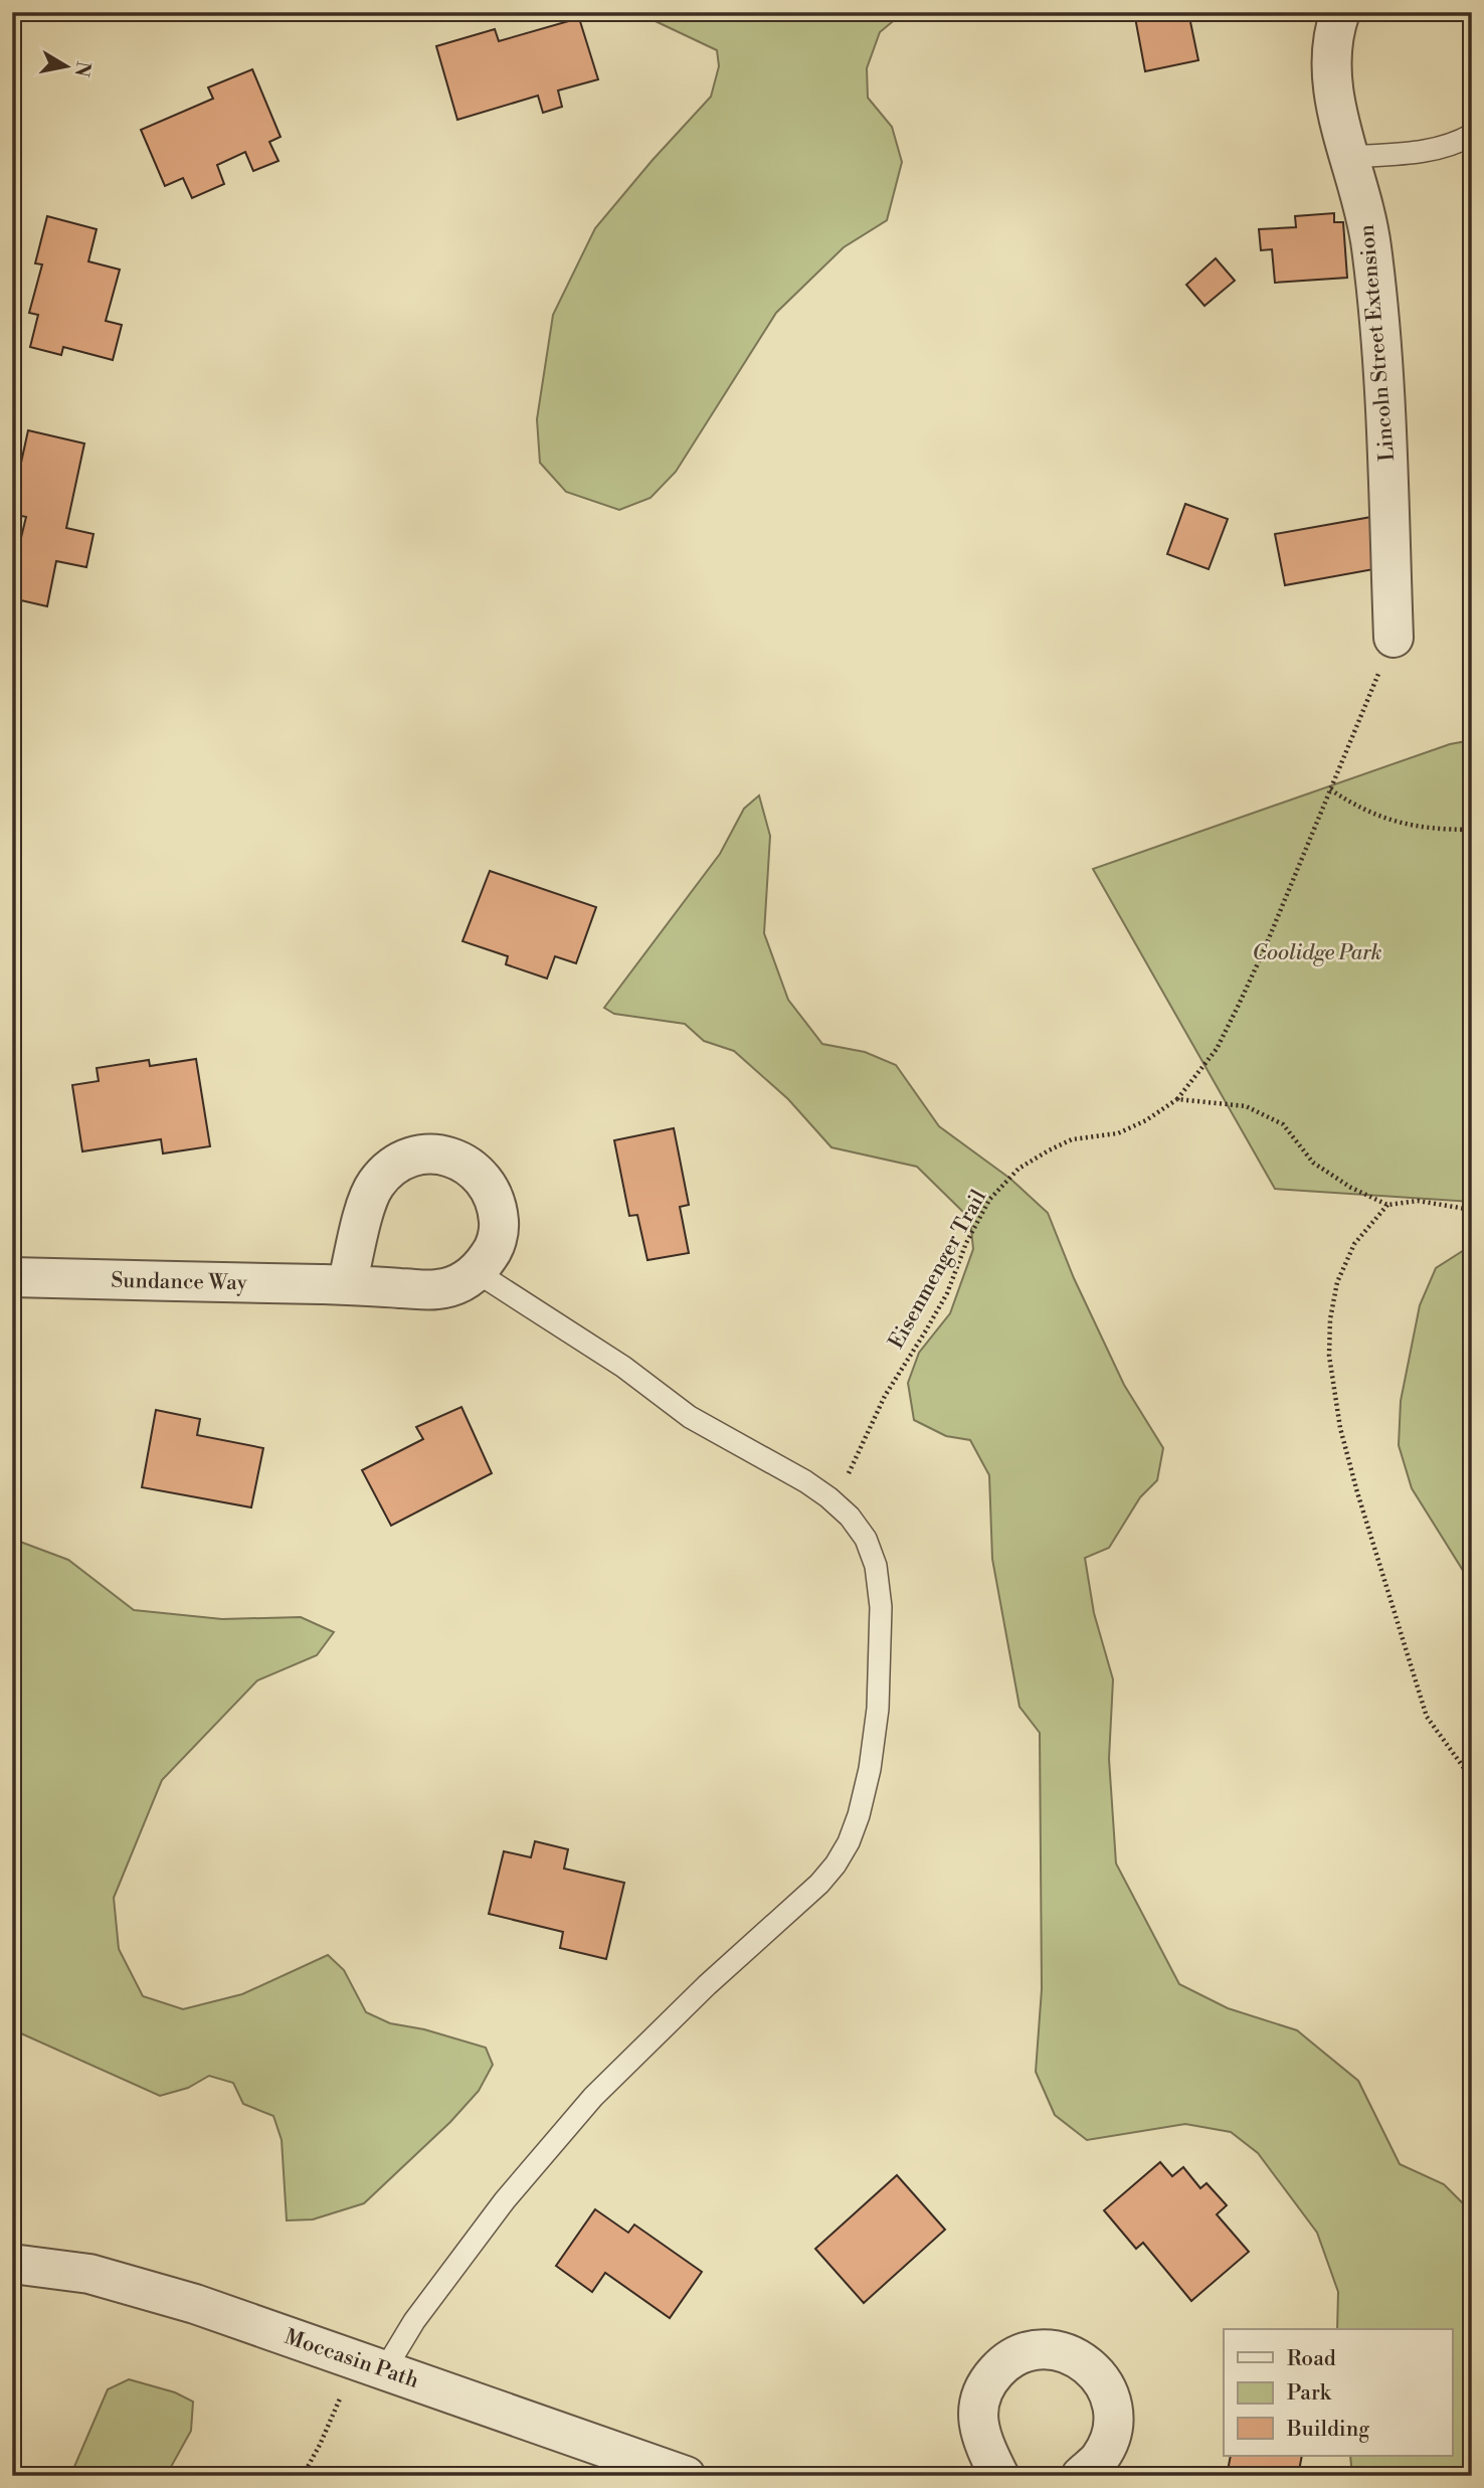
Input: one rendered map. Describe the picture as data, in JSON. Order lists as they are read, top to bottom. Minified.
{"streets":{"street":["Lincoln Street Extension","Sundance Way","Moccasin Path"],"path":["Eisenmenger Trail"]},"crossings":[["Lincoln Street Extension","Eisenmenger Trail"]],"parks":["Coolidge Park"],"legend":["Road","Park","Building"],"north":"right"}
